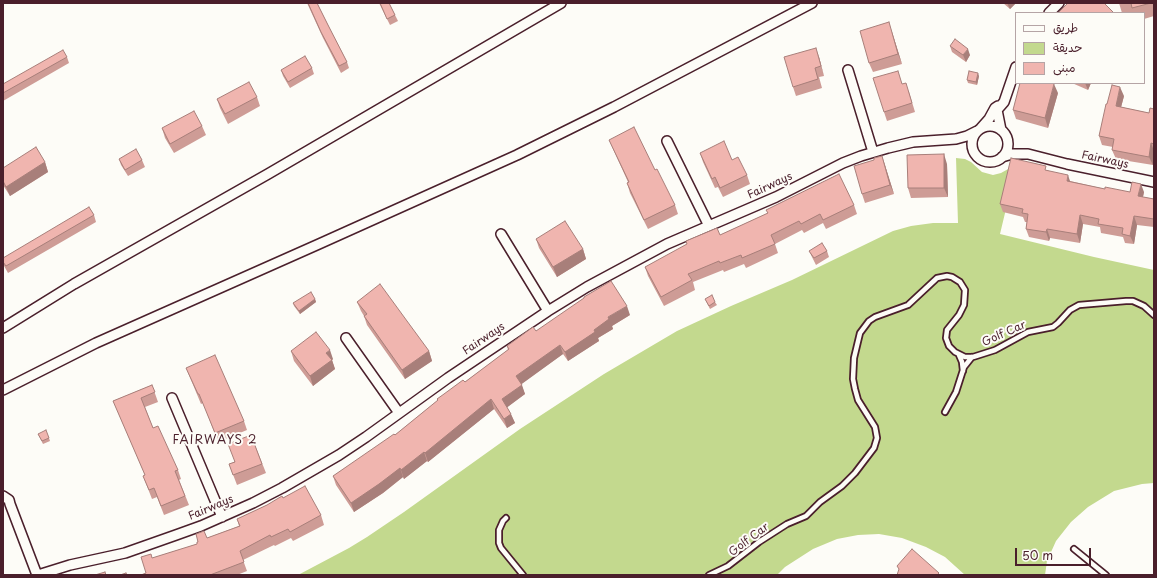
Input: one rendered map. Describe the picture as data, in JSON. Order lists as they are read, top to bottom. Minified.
{"streets":{"street":["Fairways"],"lane":["Golf Car"]},"districts":["FAIRWAYS 2"],"legend":["طريق","حديقة","مبنى"],"scale_bar":"50 m"}
